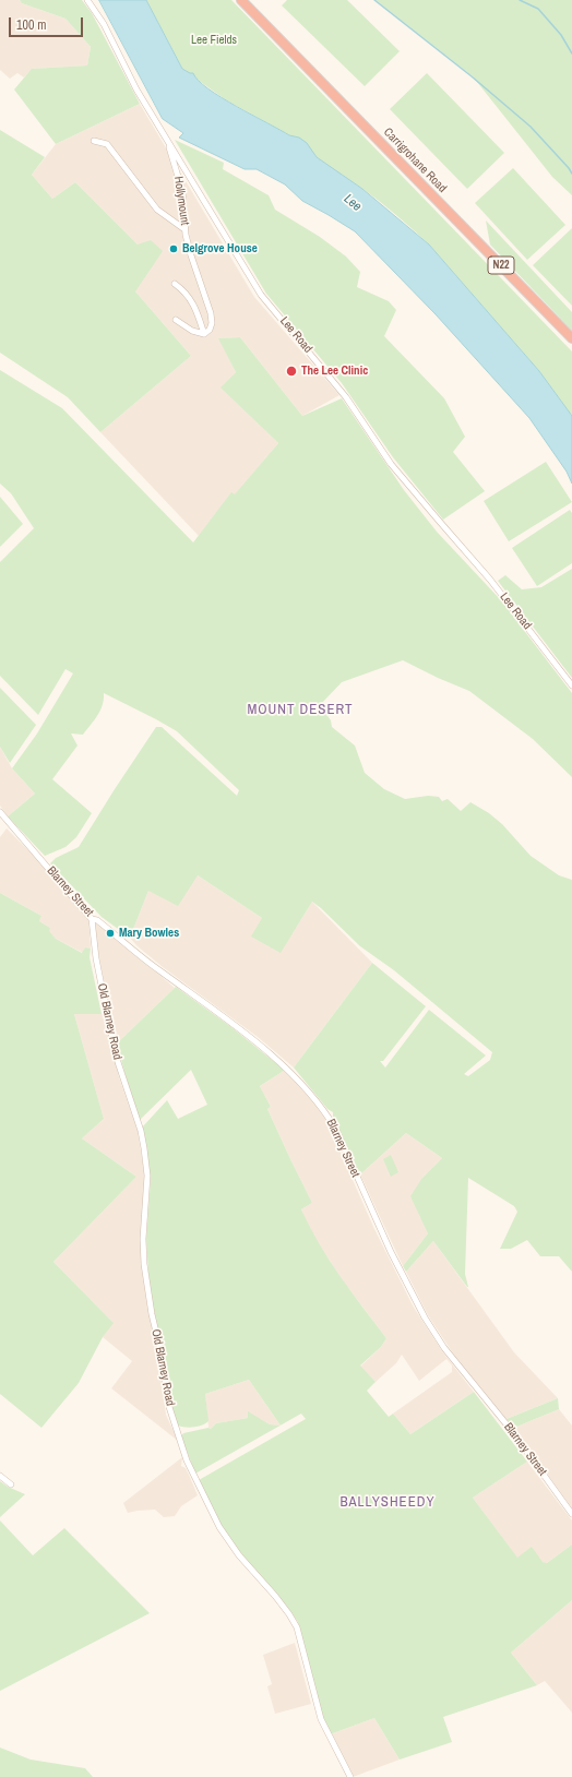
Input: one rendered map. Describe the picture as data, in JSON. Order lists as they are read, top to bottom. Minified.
{"streets":{"highway":["Carrigrohane Road","N22"],"street":["Hollymount","Lee Road","Blarney Street","Old Blarney Road"]},"crossings":[["Hollymount","Lee Road"],["Blarney Street","Old Blarney Road"]],"districts":["MOUNT DESERT","BALLYSHEEDY"],"water":["Lee"],"parks":["Lee Fields"],"places":["Belgrove House","The Lee Clinic","Mary Bowles"],"scale_bar":"100 m"}
